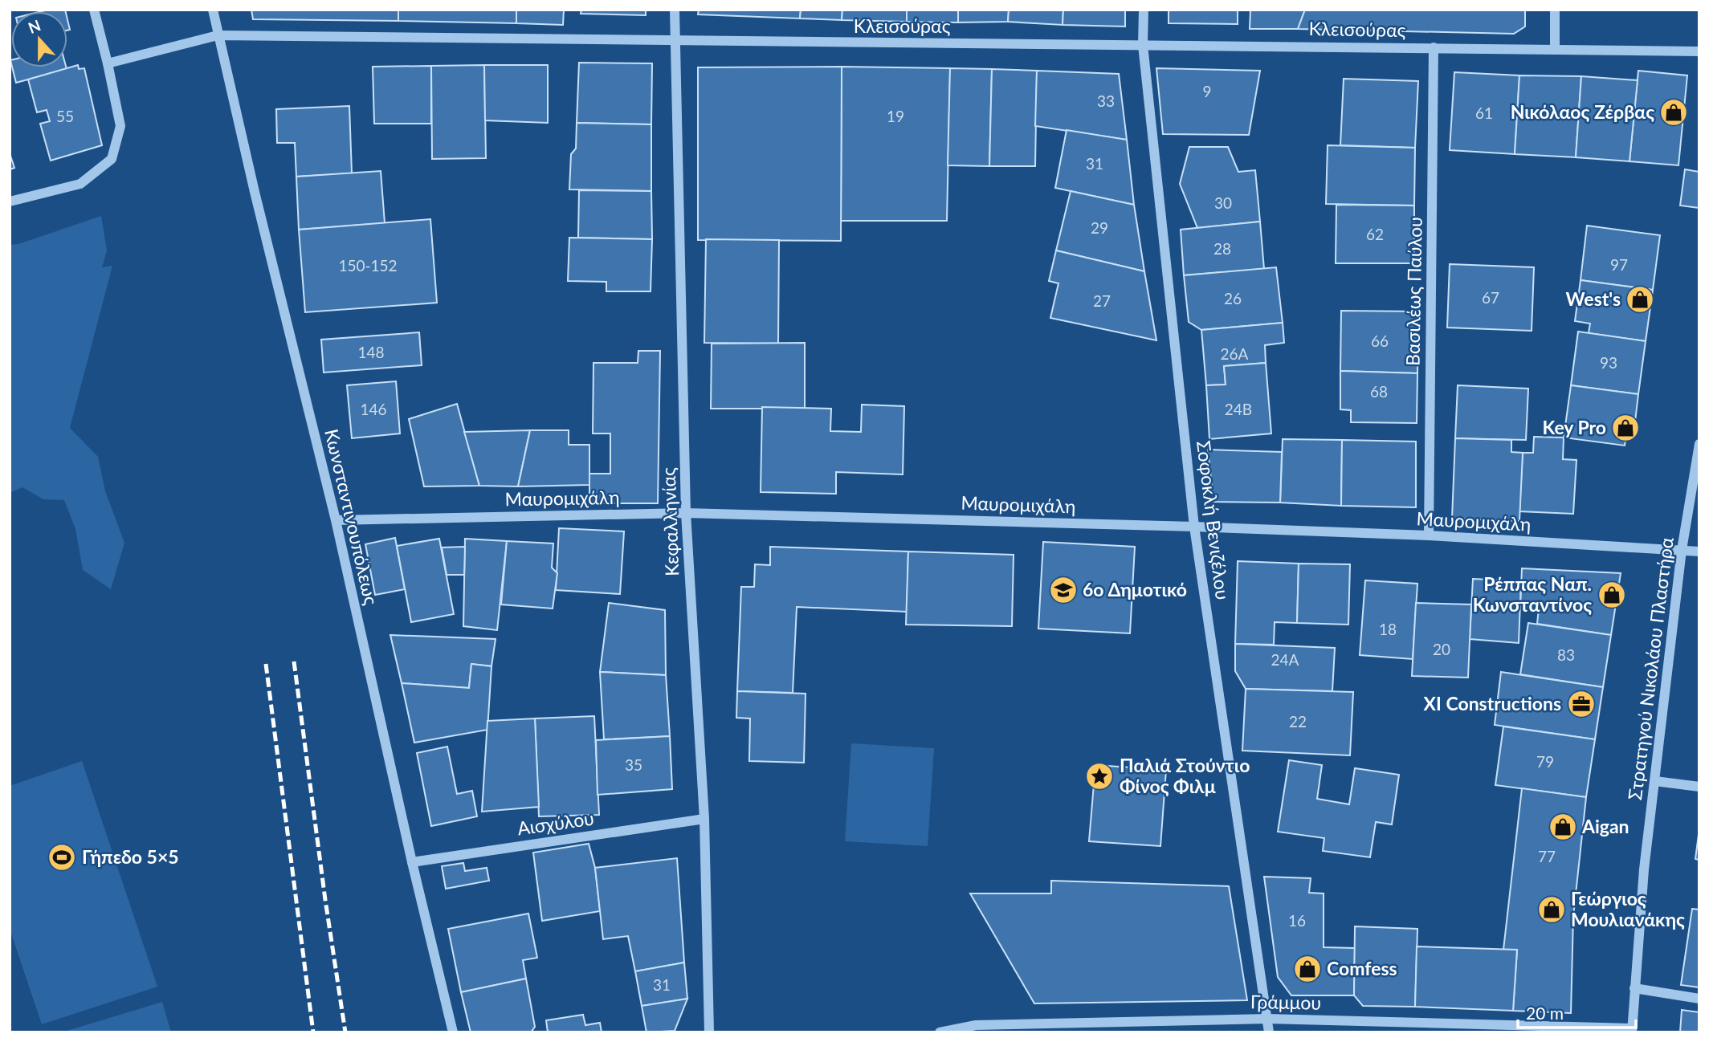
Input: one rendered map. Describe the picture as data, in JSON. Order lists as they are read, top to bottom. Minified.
{"streets":{"street":["Κλεισούρας","Βασιλέως Παύλου","Μαυρομιχάλη","Κωνσταντινουπόλεως","Σοφοκλή Βενιζέλου","Κεφαλληνίας","Στρατηγού Νικολάου Πλαστήρα","Αισχύλου","Γράμμου"]},"crossings":[["Κλεισούρας","Βασιλέως Παύλου"],["Κλεισούρας","Κωνσταντινουπόλεως"],["Κλεισούρας","Σοφοκλή Βενιζέλου"],["Κλεισούρας","Κεφαλληνίας"],["Βασιλέως Παύλου","Μαυρομιχάλη"],["Μαυρομιχάλη","Κωνσταντινουπόλεως"],["Μαυρομιχάλη","Σοφοκλή Βενιζέλου"],["Μαυρομιχάλη","Κεφαλληνίας"],["Μαυρομιχάλη","Στρατηγού Νικολάου Πλαστήρα"],["Κωνσταντινουπόλεως","Αισχύλου"],["Σοφοκλή Βενιζέλου","Γράμμου"],["Κεφαλληνίας","Αισχύλου"],["Στρατηγού Νικολάου Πλαστήρα","Γράμμου"]],"places":{"shop":["Νικόλαος Ζέρβας","West's","Key Pro","Ρέππας Ναπ. Κωνσταντίνος","Aigan","Γεώργιος Μουλιανάκης","Comfess"],"school or university":["6ο Δημοτικό"],"office":["XI Constructions"],"place":["Παλιά Στούντιο Φίνος Φιλμ"],"sports":["Γήπεδο 5×5"]},"house_numbers":["9","33","61","55","19","31","30","29","62","28","97","150-152","67","26","27","66","148","26Α","93","68","146","24Β","18","20","83","24Α","22","79","35","77","16","31"],"scale_bar":"20 m","north":"top"}
